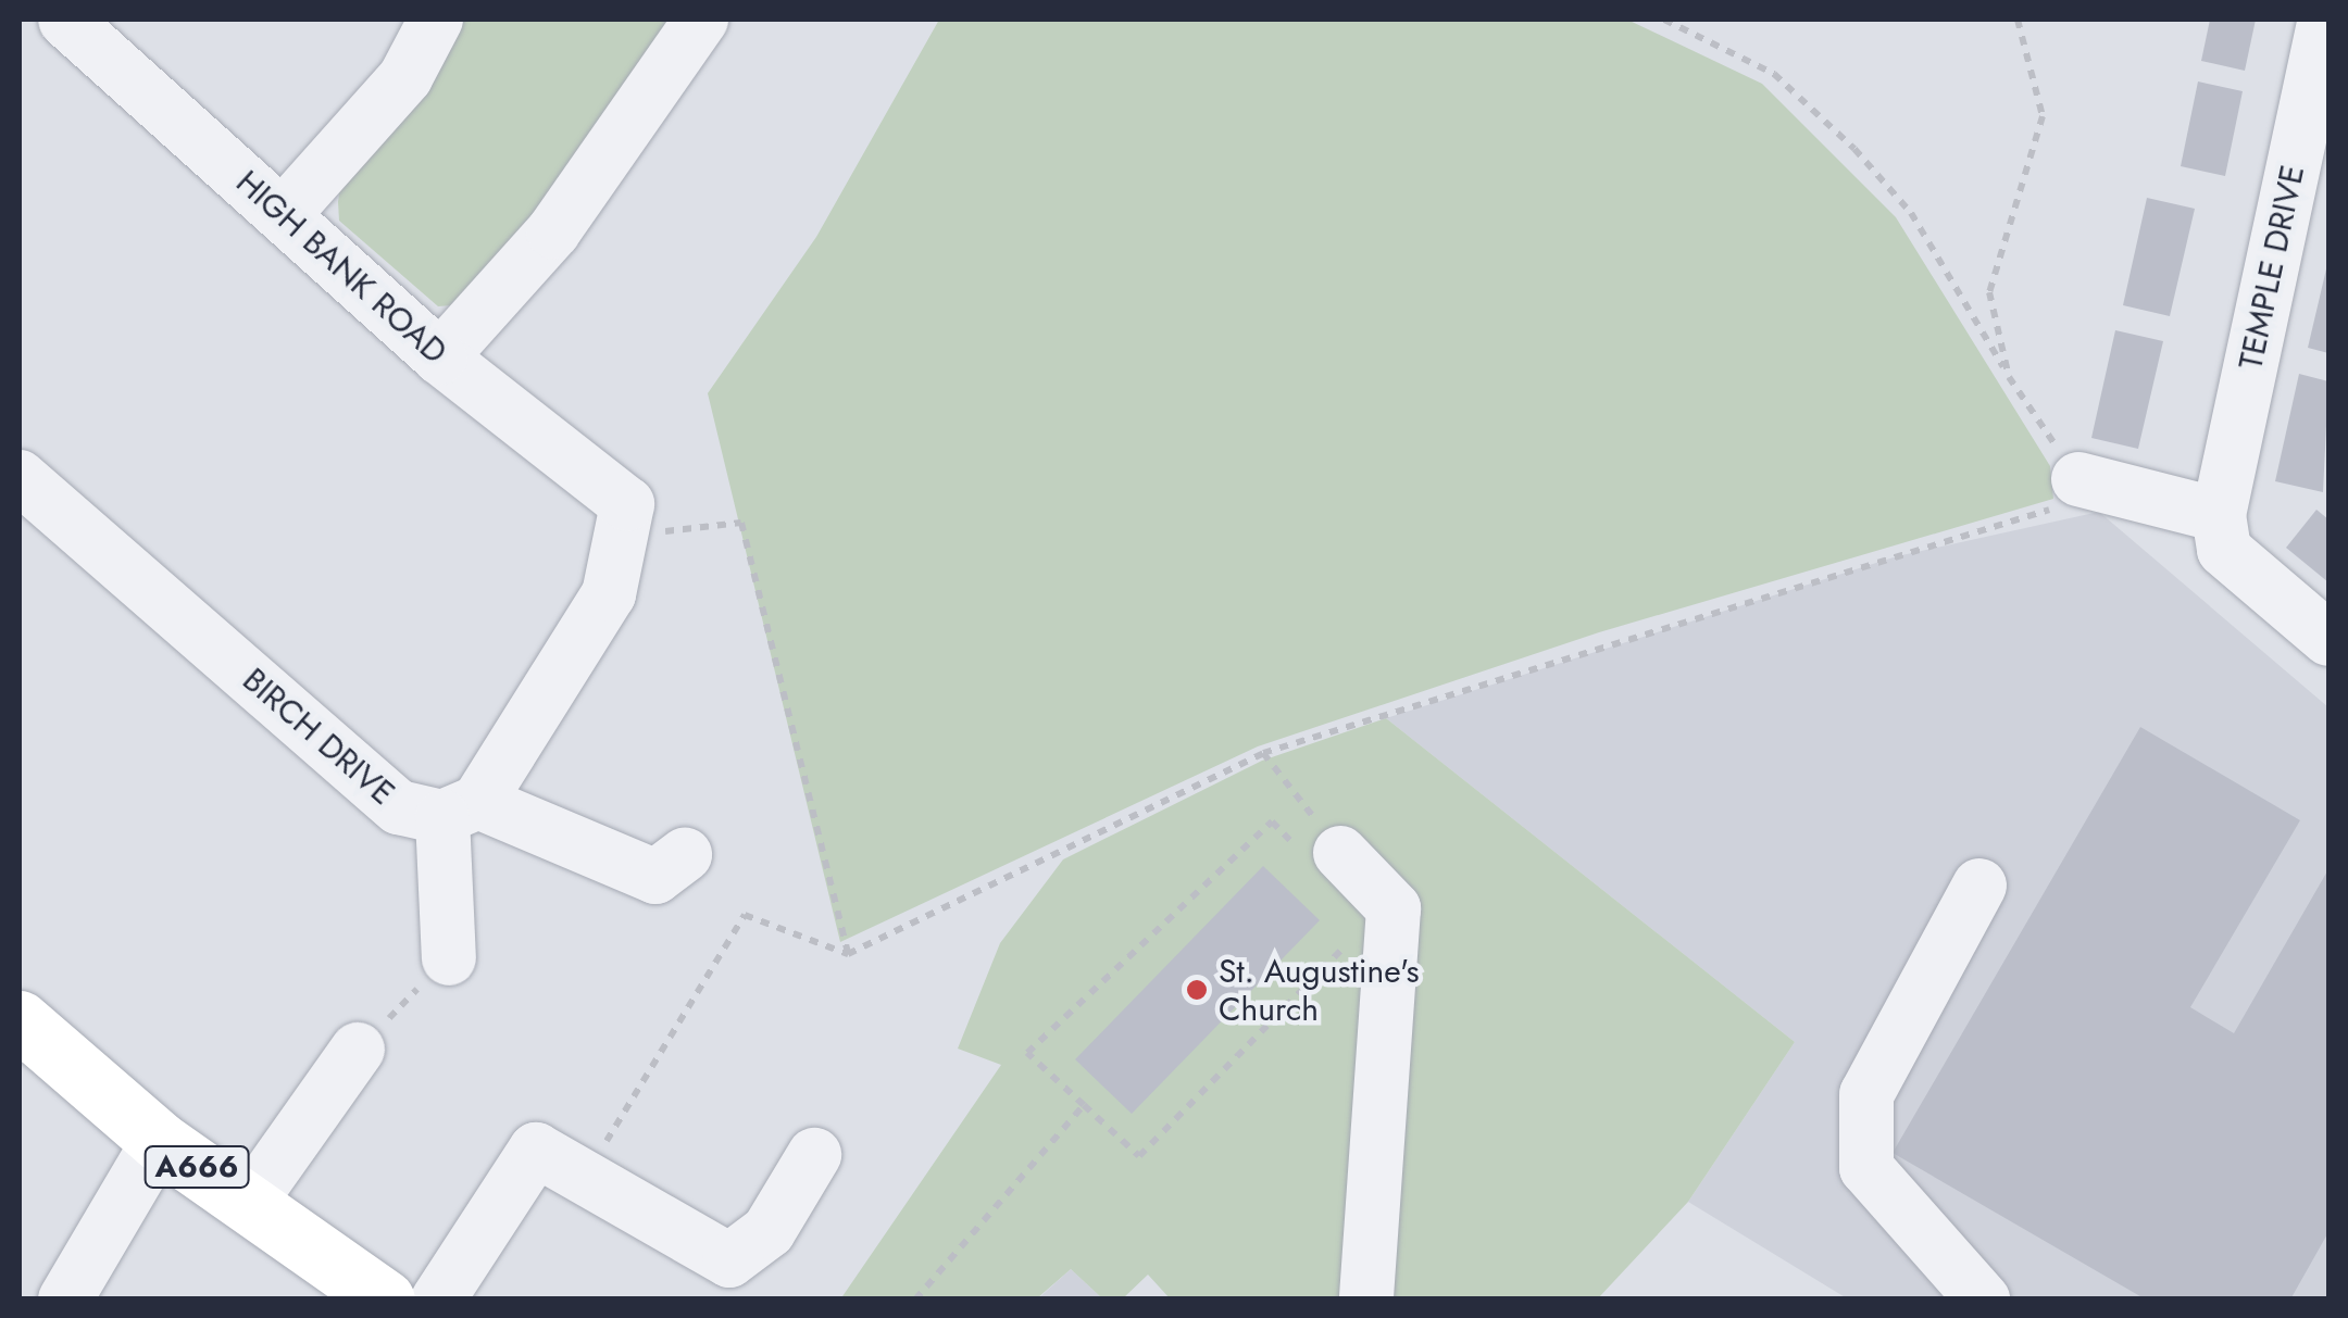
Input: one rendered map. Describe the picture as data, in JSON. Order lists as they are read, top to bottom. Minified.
{"streets":{"main road":["A666"],"street":["HIGH BANK ROAD","TEMPLE DRIVE","BIRCH DRIVE"]},"places":["St. Augustine's Church"]}
